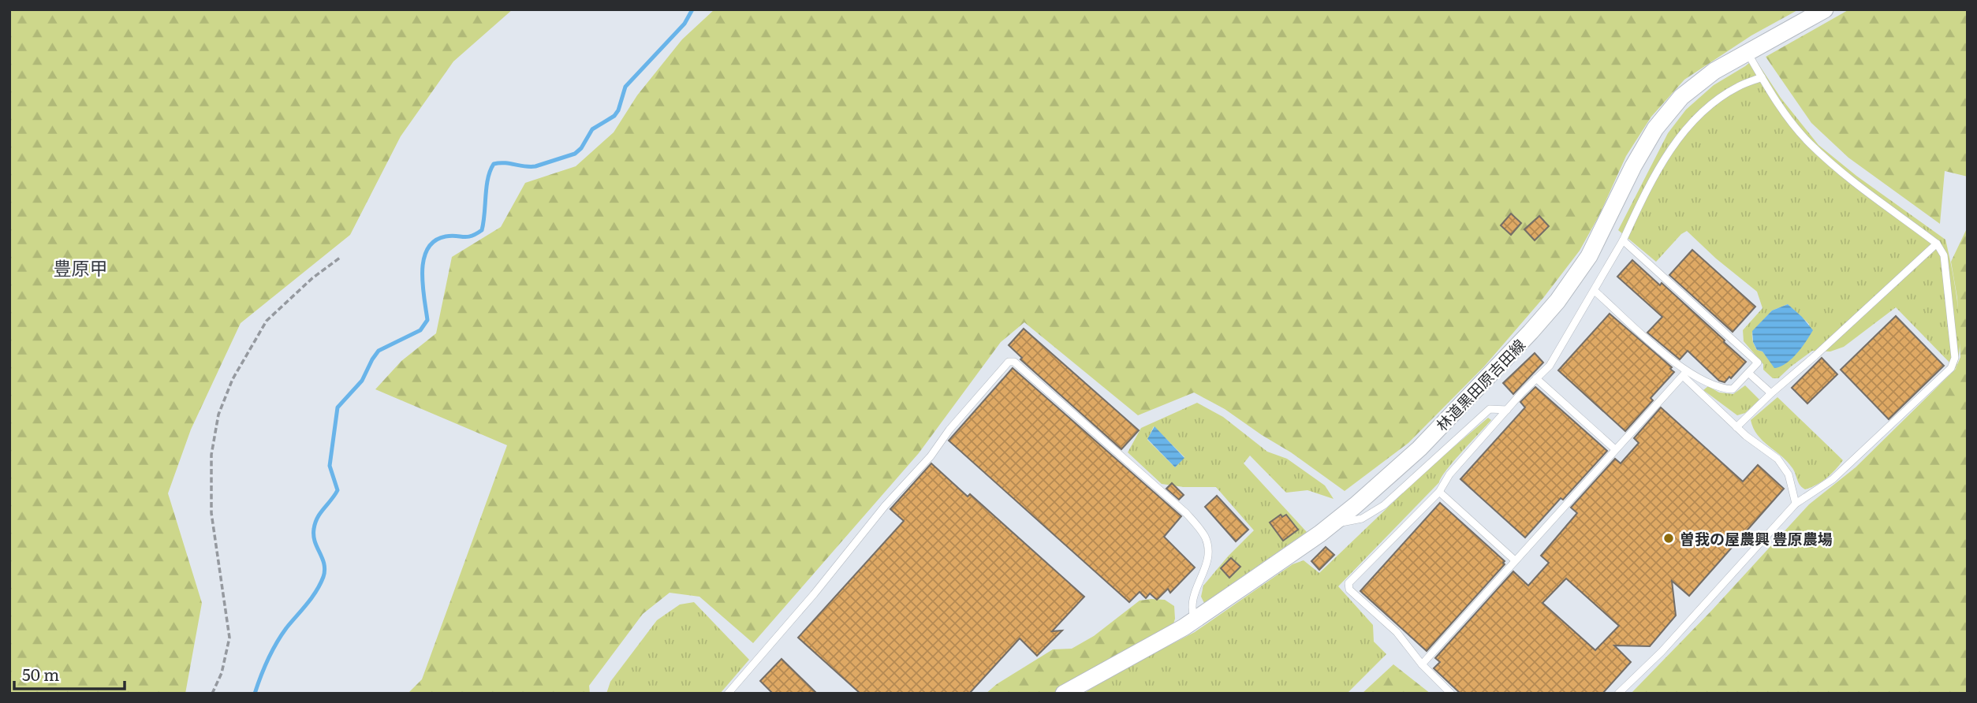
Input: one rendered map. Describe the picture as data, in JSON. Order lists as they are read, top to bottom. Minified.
{"streets":{"street":["林道黒田原吉田線"]},"districts":["豊原甲"],"places":["曽我の屋農興 豊原農場"],"scale_bar":"50 m"}
